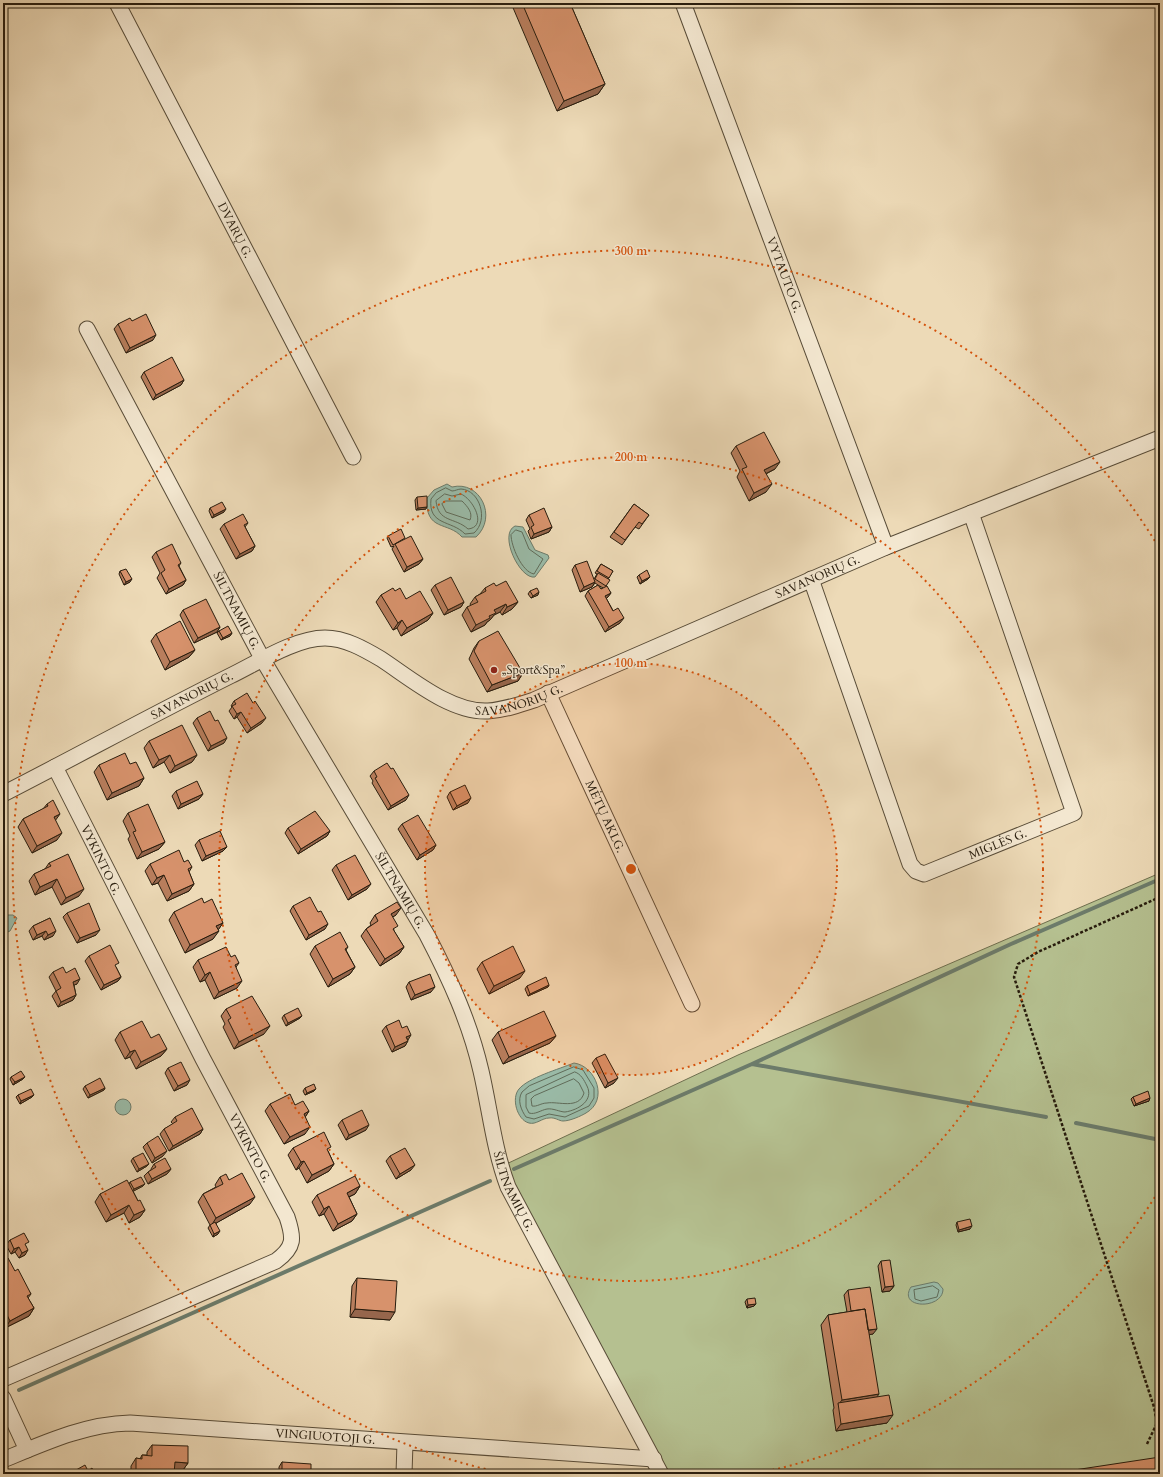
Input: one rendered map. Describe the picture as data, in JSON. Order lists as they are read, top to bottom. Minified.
{"streets":{"street":["DVARŲ G.","VYTAUTO G.","SAVANORIŲ G.","ŠILTNAMIŲ G.","MĖTŲ AKLG.","MIGLĖS G.","VYKINTO G.","VINGIUOTOJI G."]},"crossings":[["VYTAUTO G.","SAVANORIŲ G."],["SAVANORIŲ G.","ŠILTNAMIŲ G."],["SAVANORIŲ G.","MĖTŲ AKLG."],["SAVANORIŲ G.","MIGLĖS G."],["SAVANORIŲ G.","VYKINTO G."],["ŠILTNAMIŲ G.","VINGIUOTOJI G."]],"places":["„Sport&Spa”"],"rings":["300 m","200 m","100 m"]}
